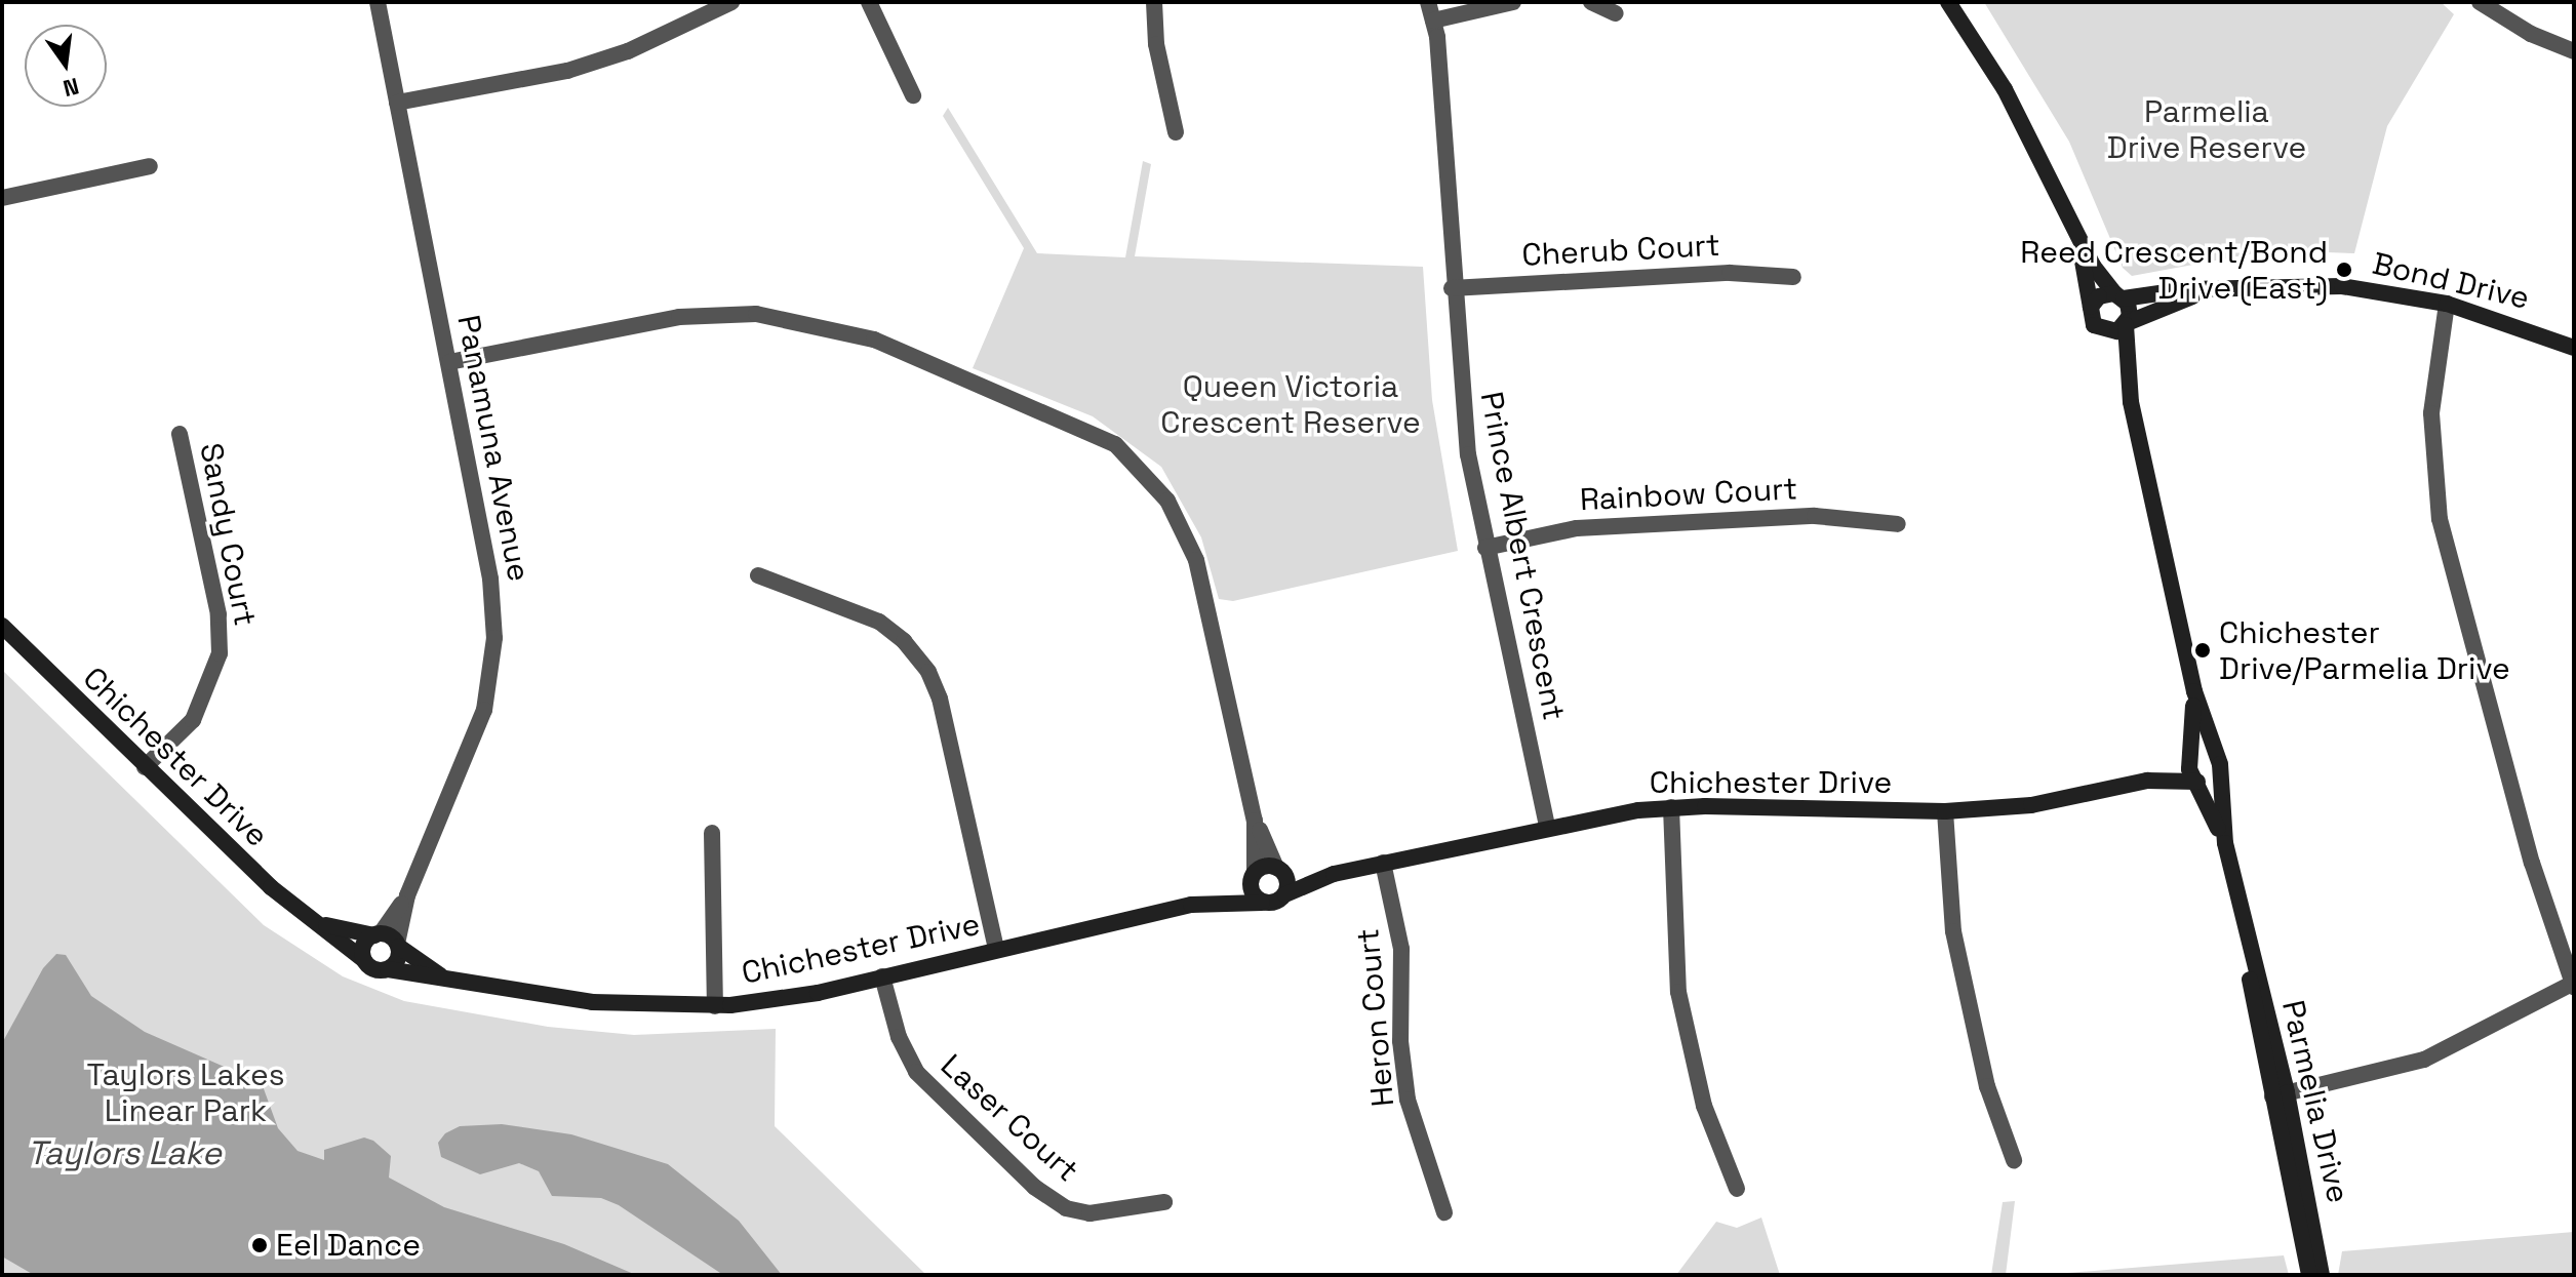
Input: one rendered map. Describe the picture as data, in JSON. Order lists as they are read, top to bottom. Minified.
{"streets":{"street":["Cherub Court","Bond Drive","Panamuna Avenue","Rainbow Court","Sandy Court","Prince Albert Crescent","Chichester Drive","Heron Court","Parmelia Drive","Laser Court"]},"crossings":[["Cherub Court","Prince Albert Crescent"],["Panamuna Avenue","Chichester Drive"],["Rainbow Court","Prince Albert Crescent"],["Sandy Court","Chichester Drive"],["Prince Albert Crescent","Chichester Drive"],["Chichester Drive","Heron Court"],["Chichester Drive","Parmelia Drive"],["Chichester Drive","Laser Court"]],"water":["Taylors Lake"],"parks":["Parmelia Drive Reserve","Queen Victoria Crescent Reserve","Taylors Lakes Linear Park"],"places":["Reed Crescent/Bond Drive (East)","Chichester Drive/Parmelia Drive","Eel Dance"],"north":"bottom"}
